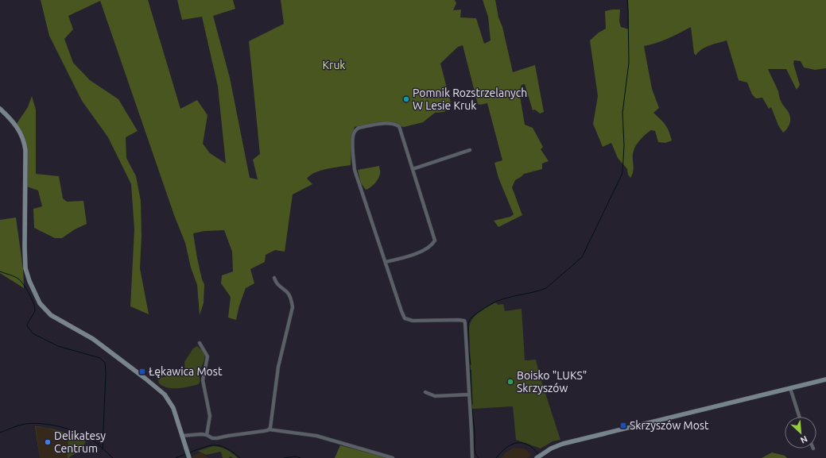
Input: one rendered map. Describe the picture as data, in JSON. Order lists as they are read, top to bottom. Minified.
{"parks":["Kruk"],"places":{"other":["Pomnik Rozstrzelanych W Lesie Kruk","Boisko \"LUKS\" Skrzyszów","Delikatesy Centrum"],"transit":["Łękawica Most","Skrzyszów Most"]},"north":"bottom right"}
